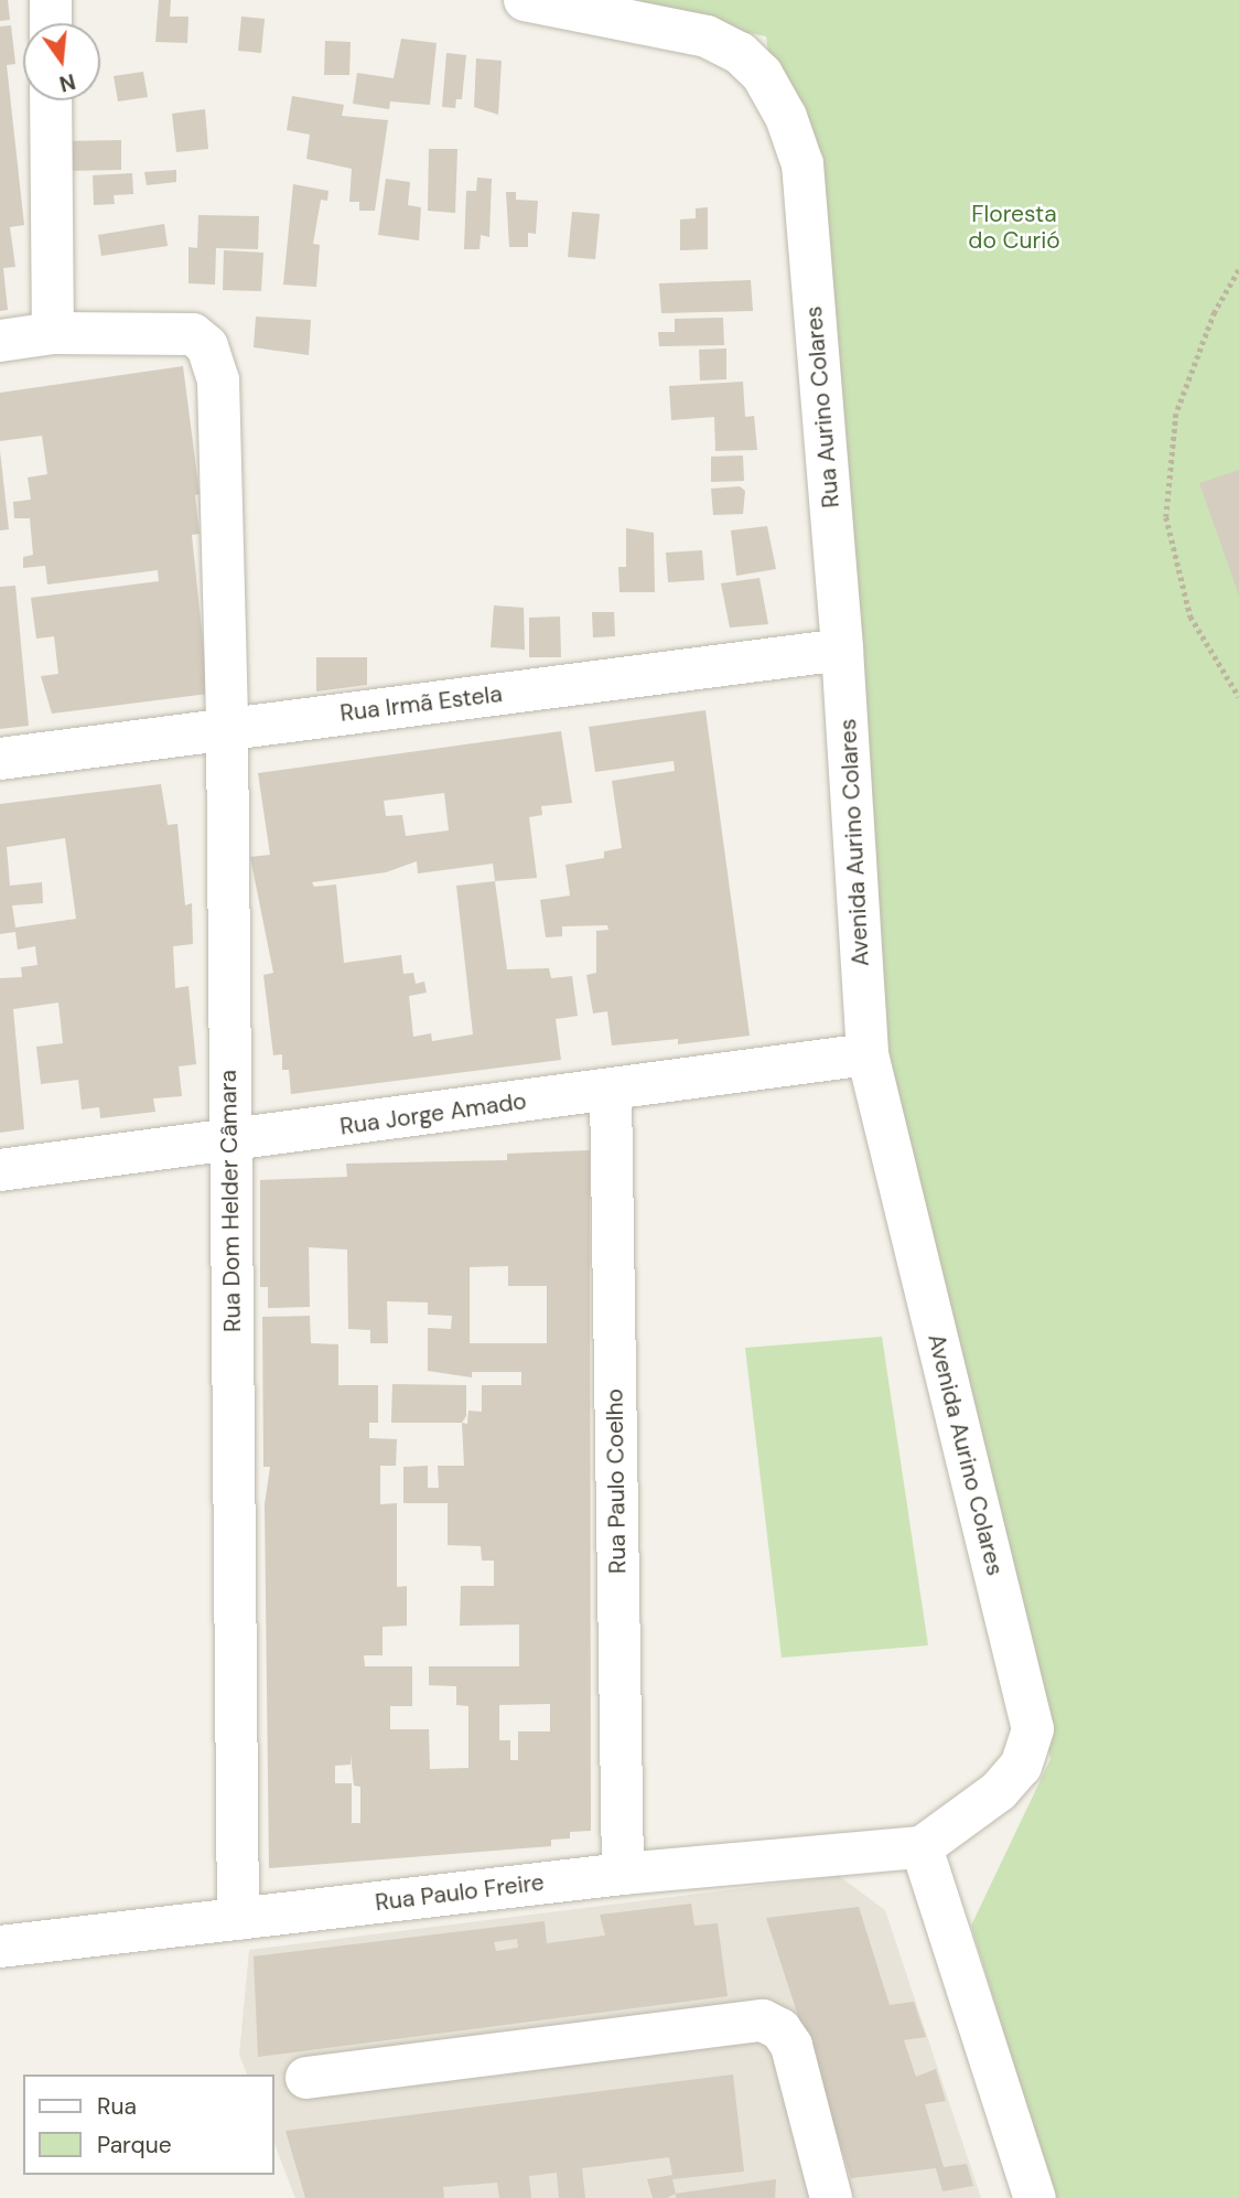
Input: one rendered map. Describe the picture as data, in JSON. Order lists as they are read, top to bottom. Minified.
{"streets":{"street":["Rua Aurino Colares","Rua Irmã Estela","Avenida Aurino Colares","Rua Jorge Amado","Rua Dom Helder Câmara","Rua Paulo Coelho","Rua Paulo Freire"]},"crossings":[["Rua Aurino Colares","Rua Irmã Estela"],["Rua Aurino Colares","Avenida Aurino Colares"],["Rua Irmã Estela","Avenida Aurino Colares"],["Rua Irmã Estela","Rua Dom Helder Câmara"],["Avenida Aurino Colares","Rua Jorge Amado"],["Avenida Aurino Colares","Rua Paulo Freire"],["Rua Jorge Amado","Rua Dom Helder Câmara"],["Rua Jorge Amado","Rua Paulo Coelho"],["Rua Dom Helder Câmara","Rua Paulo Freire"],["Rua Paulo Coelho","Rua Paulo Freire"]],"parks":["Floresta do Curió"],"legend":["Rua","Parque"],"north":"bottom"}
